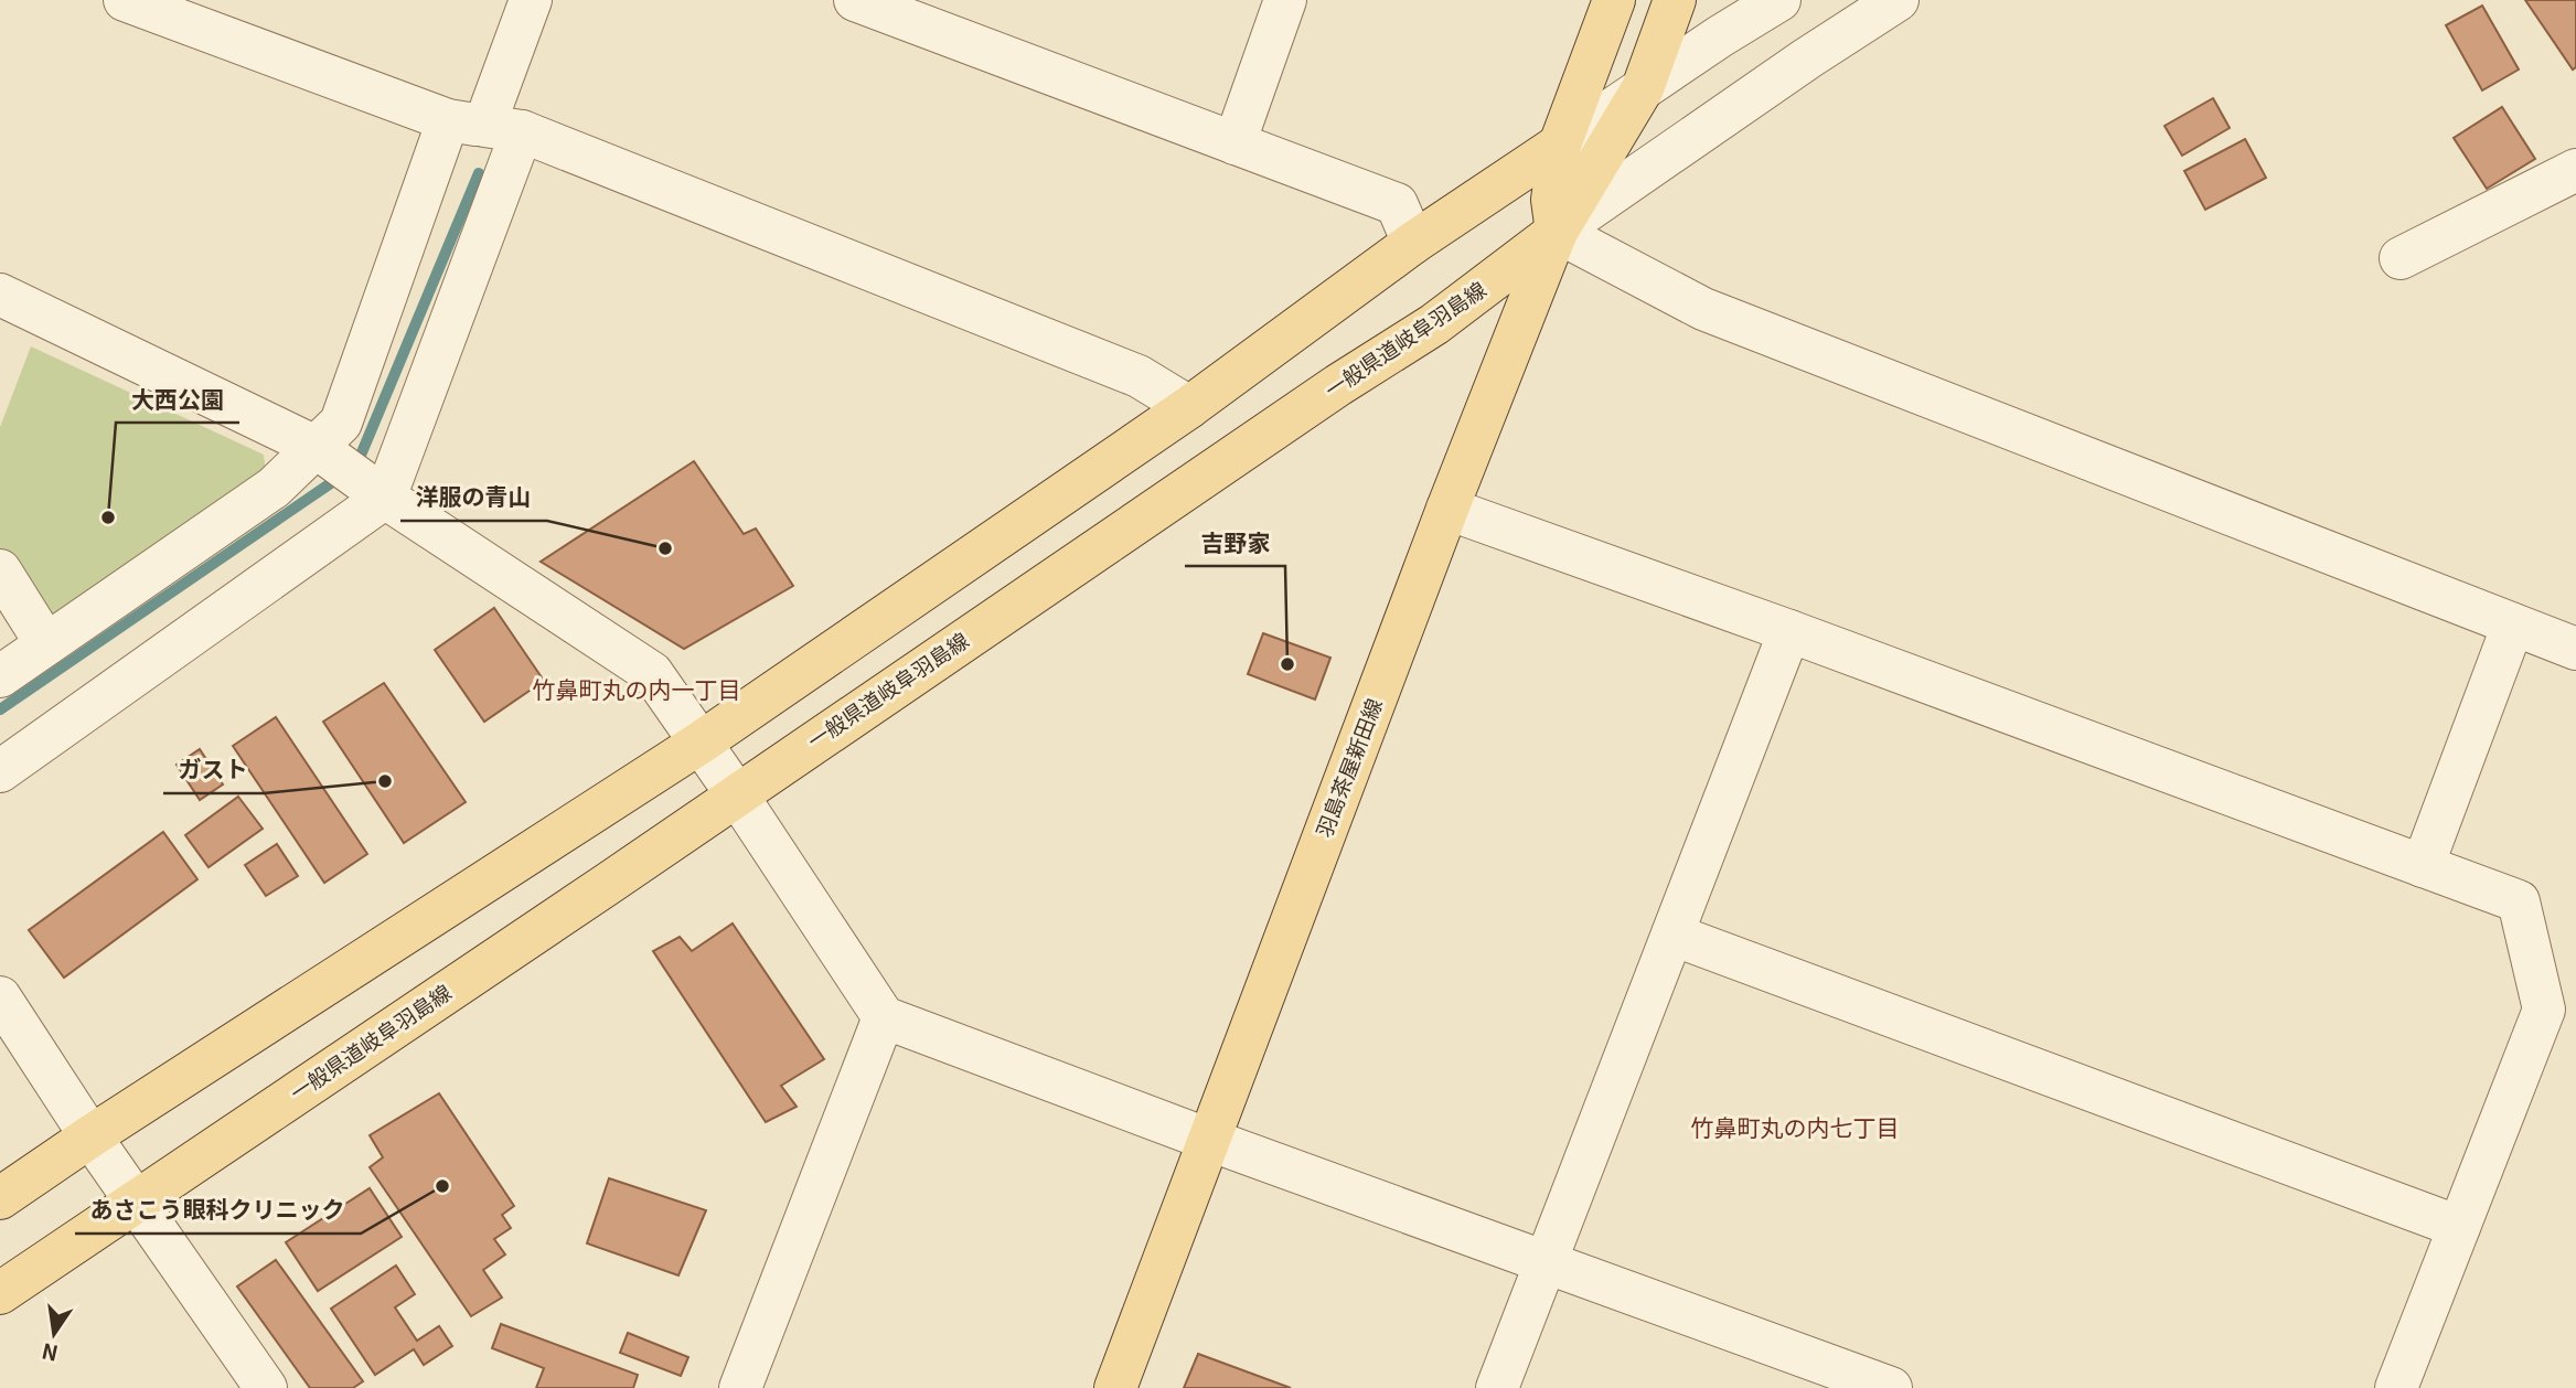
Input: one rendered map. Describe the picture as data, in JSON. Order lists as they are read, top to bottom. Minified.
{"streets":{"main road":["一般県道岐阜羽島線","羽島茶屋新田線"]},"crossings":[["一般県道岐阜羽島線","羽島茶屋新田線"]],"districts":["竹鼻町丸の内一丁目","竹鼻町丸の内七丁目"],"places":["大西公園","洋服の青山","吉野家","ガスト","あさこう眼科クリニック"],"north":"bottom"}
